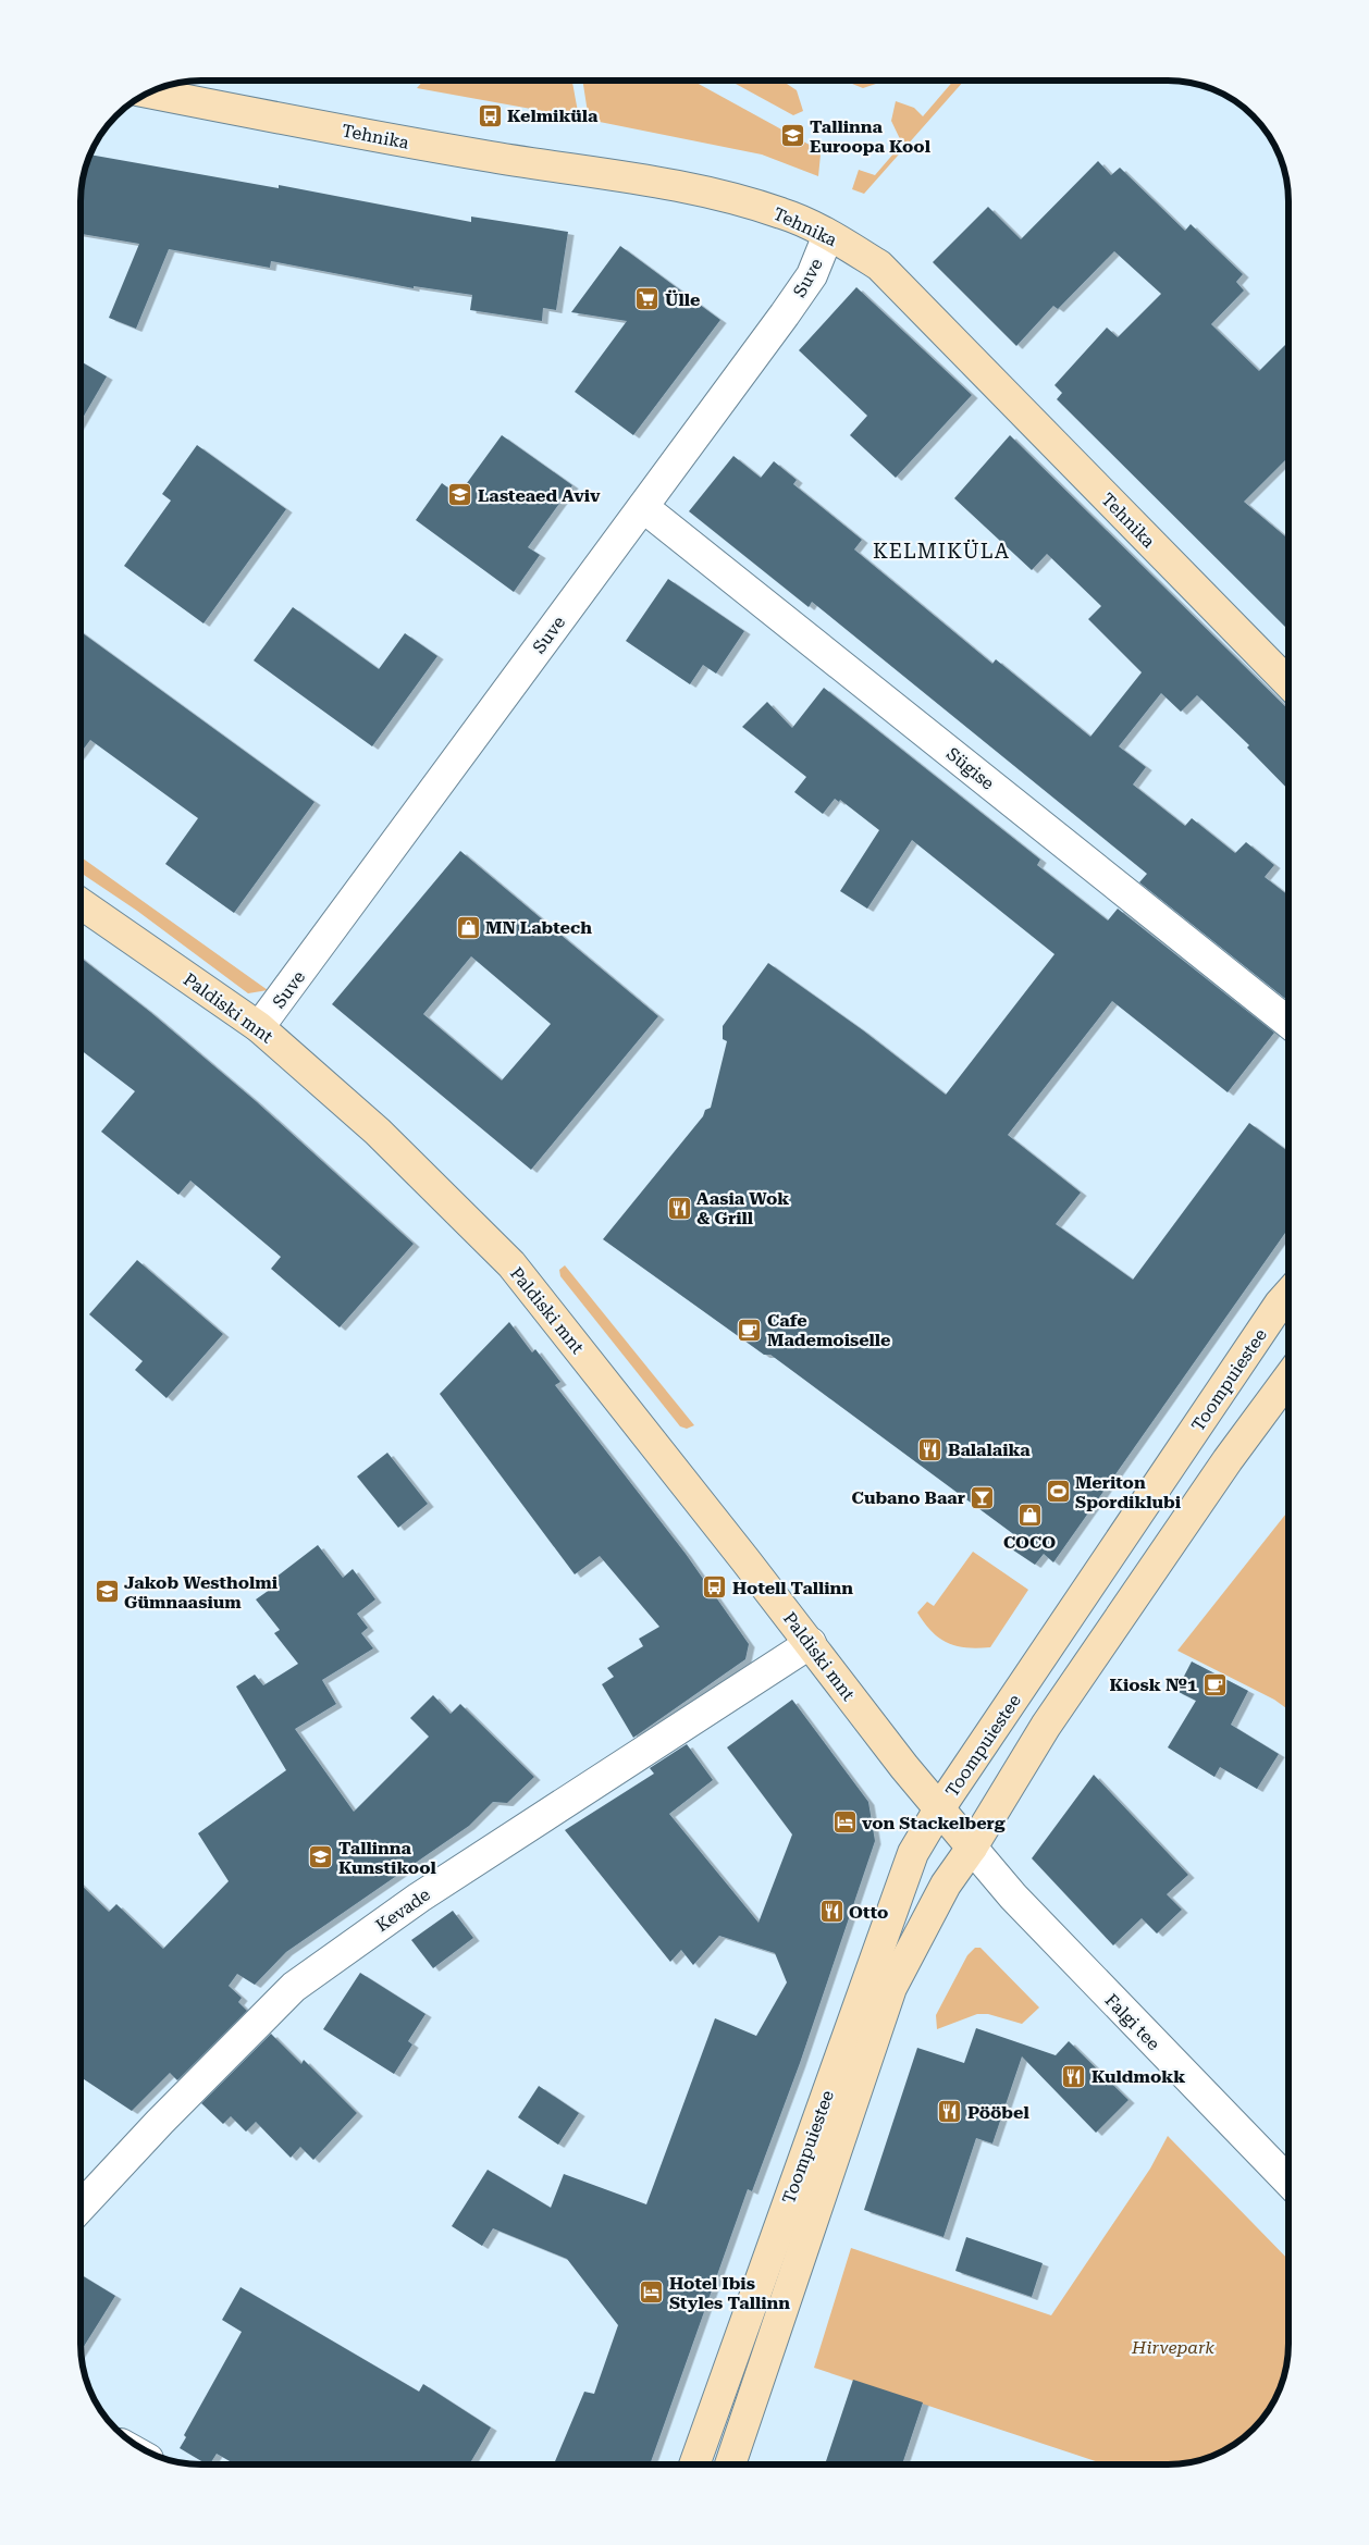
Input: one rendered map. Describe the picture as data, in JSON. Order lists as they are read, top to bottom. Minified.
{"streets":{"main road":["Tehnika","Paldiski mnt","Toompuiestee"],"street":["Suve","Sügise","Kevade","Falgi tee"]},"crossings":[["Tehnika","Suve"],["Suve","Sügise"],["Suve","Paldiski mnt"],["Paldiski mnt","Toompuiestee"],["Paldiski mnt","Kevade"],["Paldiski mnt","Falgi tee"],["Toompuiestee","Falgi tee"]],"districts":["KELMIKÜLA"],"parks":["Hirvepark"],"places":{"bus stop":["Kelmiküla","Hotell Tallinn"],"school or university":["Tallinna Euroopa Kool","Lasteaed Aviv","Jakob Westholmi Gümnaasium","Tallinna Kunstikool"],"supermarket":["Ülle"],"shop":["MN Labtech","COCO"],"restaurant":["Aasia Wok & Grill","Balalaika","Otto","Kuldmokk","Pööbel"],"cafe":["Cafe Mademoiselle","Kiosk №1"],"sports":["Meriton Spordiklubi"],"bar":["Cubano Baar"],"hotel":["von Stackelberg","Hotel Ibis Styles Tallinn"]}}
